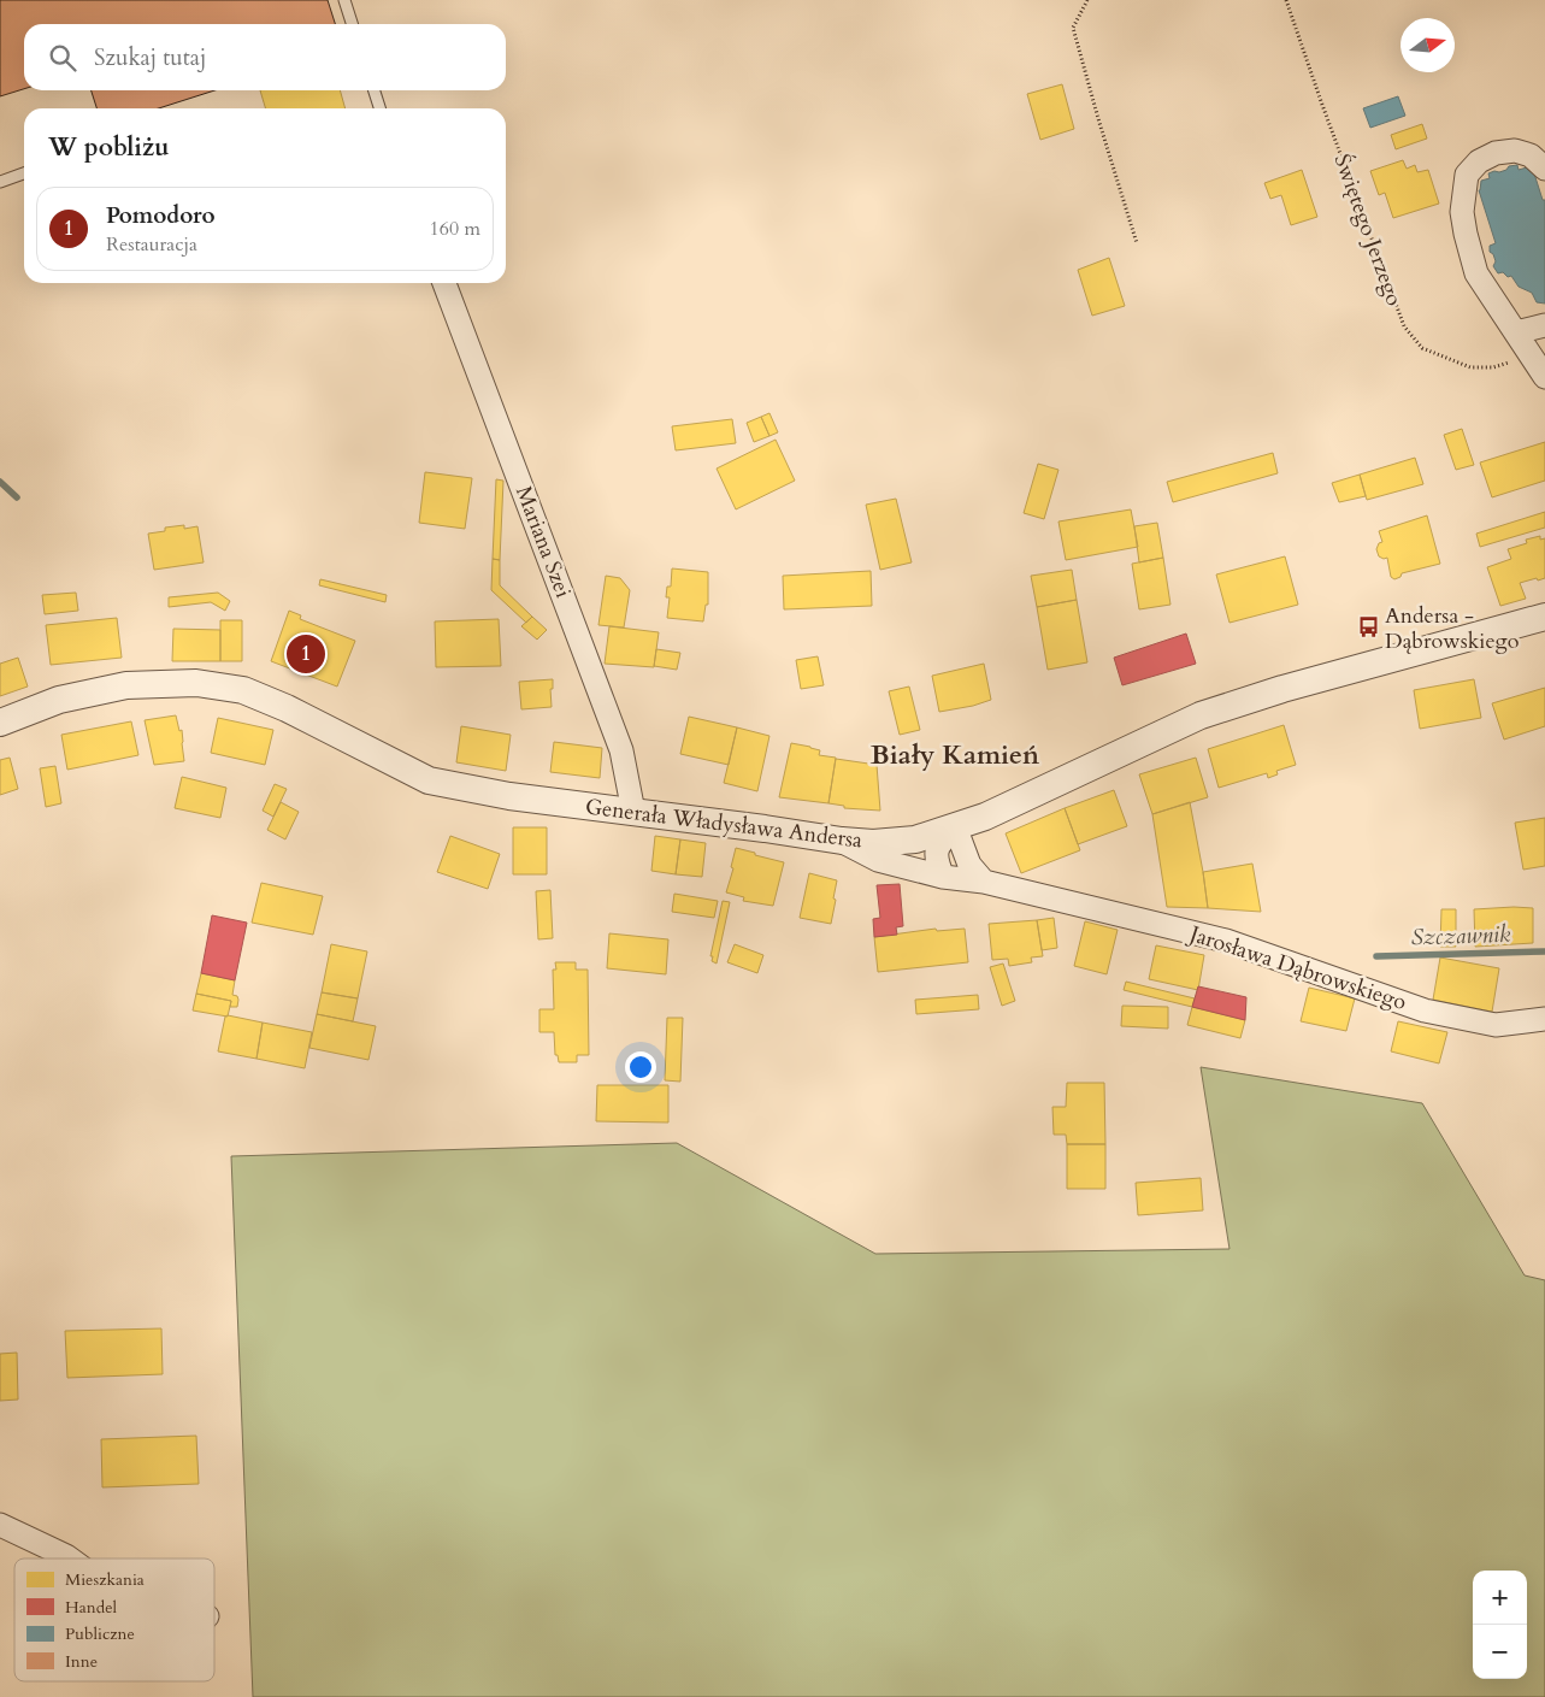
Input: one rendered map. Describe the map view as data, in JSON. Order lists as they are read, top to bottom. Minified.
{"streets":{"street":["Mariana Szei","Generała Władysława Andersa","Jarosława Dąbrowskiego"],"path":["Świętego Jerzego"]},"crossings":[["Mariana Szei","Generała Władysława Andersa"],["Generała Władysława Andersa","Jarosława Dąbrowskiego"]],"districts":["Biały Kamień"],"water":["Szczawnik"],"places":{"bus stop":["Andersa - Dąbrowskiego"]},"legend":["Mieszkania","Handel","Publiczne","Inne"],"north":"right","page":{"search":"Szukaj tutaj","heading":"W pobliżu","list":[{"mark":"1","name":"Pomodoro","note":"Restauracja","value":"160 m"}],"pins":"1","map_buttons":["+","−"]}}
